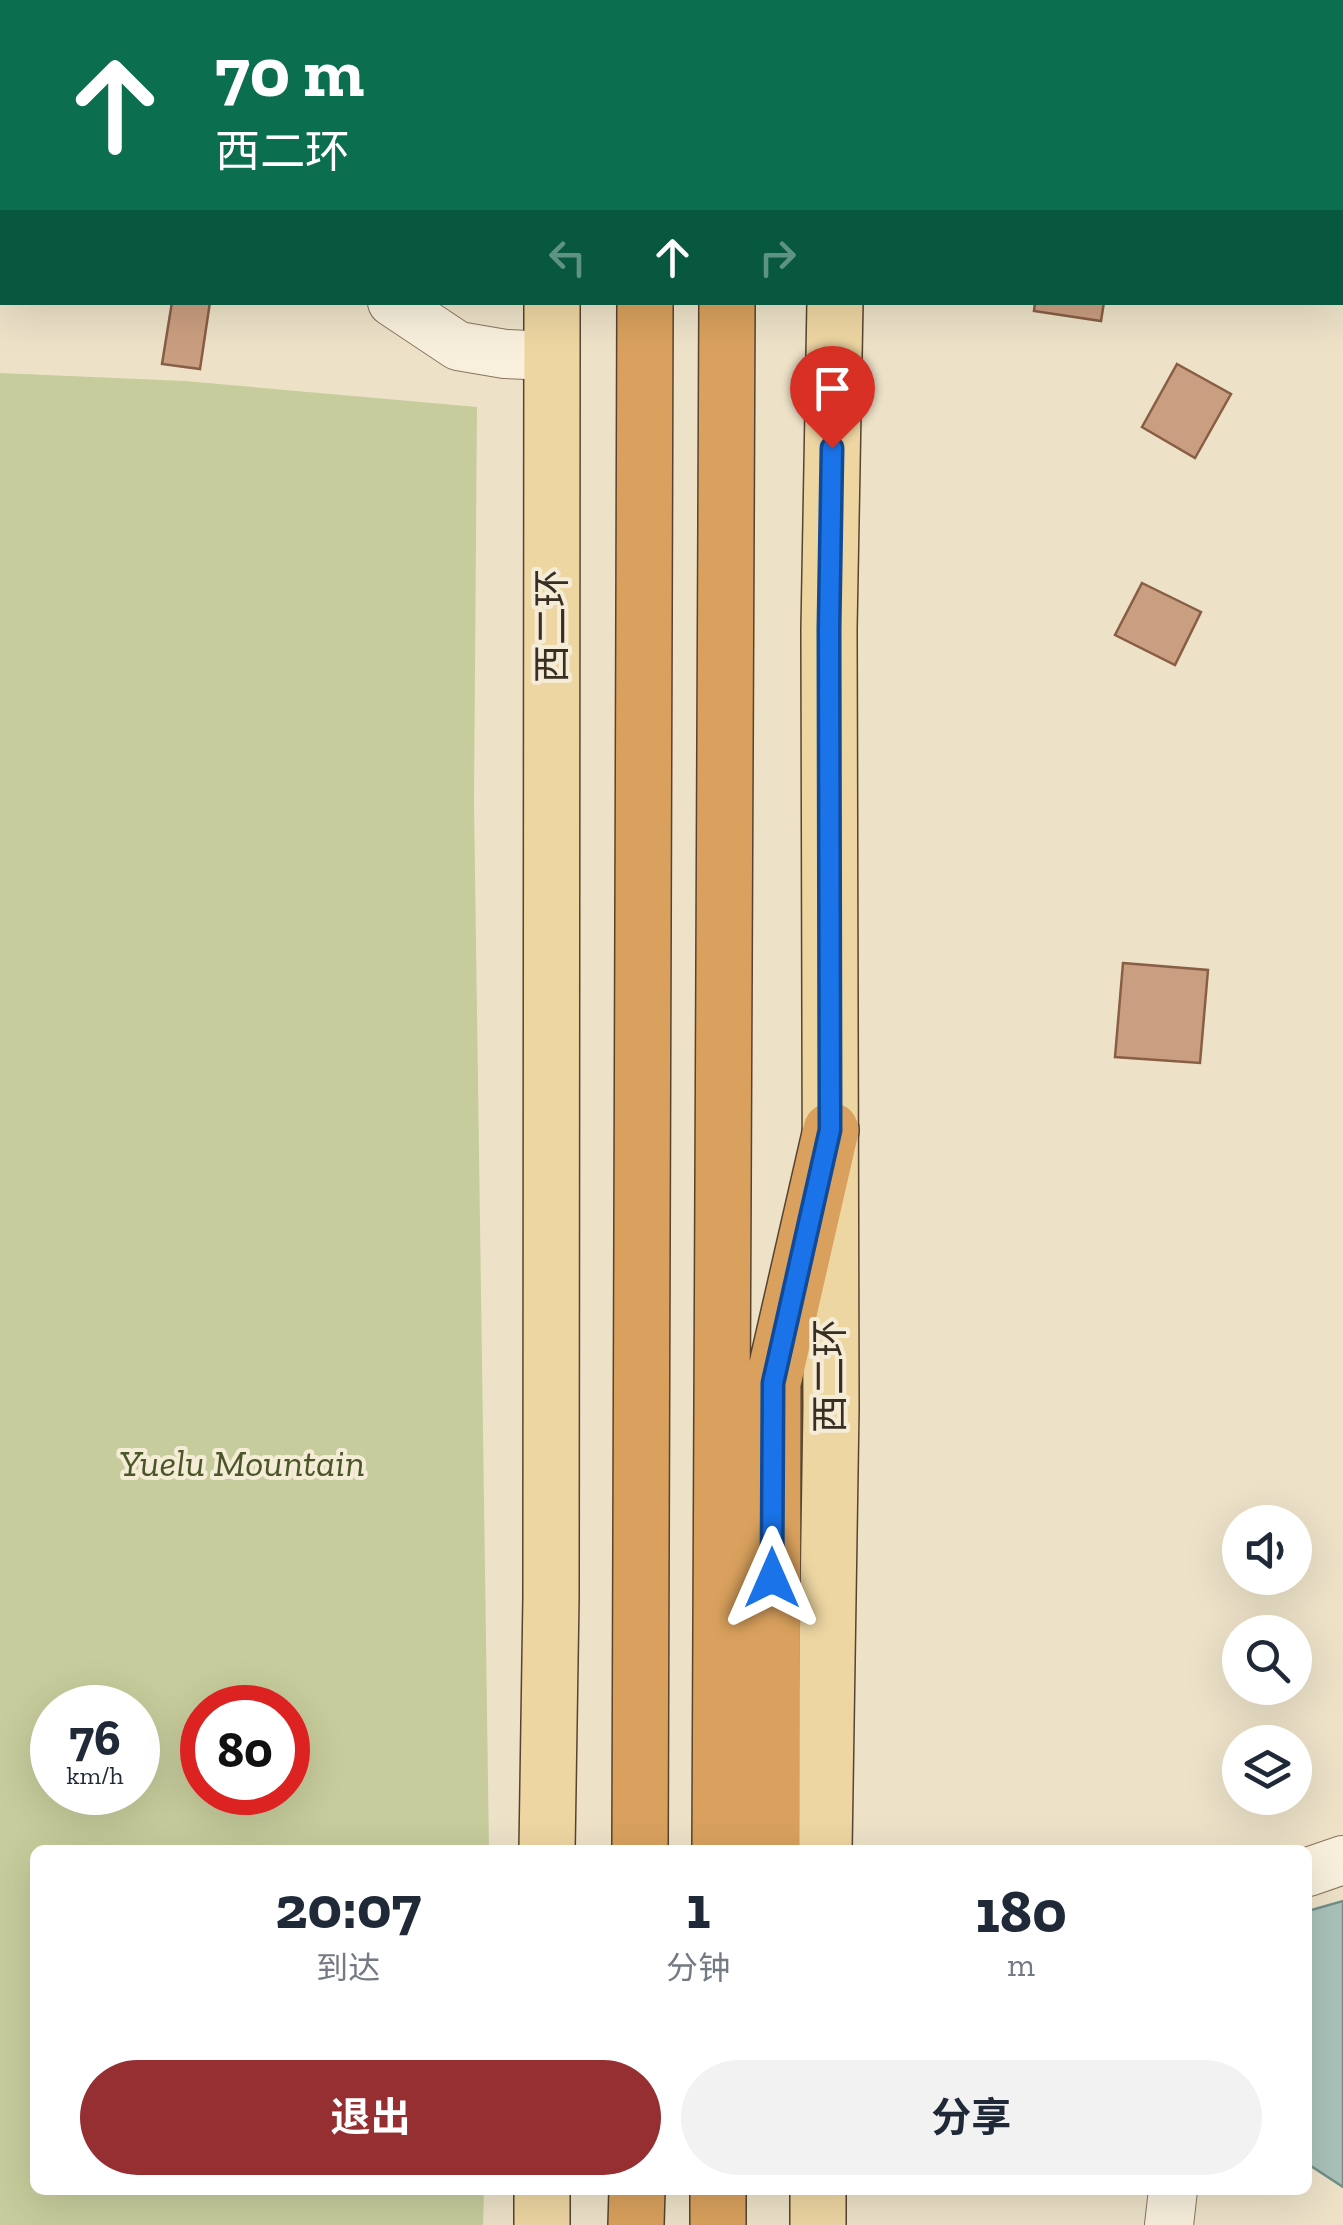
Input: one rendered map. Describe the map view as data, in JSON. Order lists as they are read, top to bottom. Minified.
{"streets":{"main road":["西二环"]},"parks":["Yuelu Mountain"],"page":{"turn":["70 m","西二环"],"speed":"76 km/h","limit":"80","eta":["20:07","到达","1","分钟","180","m"],"buttons":["退出","分享"]}}
